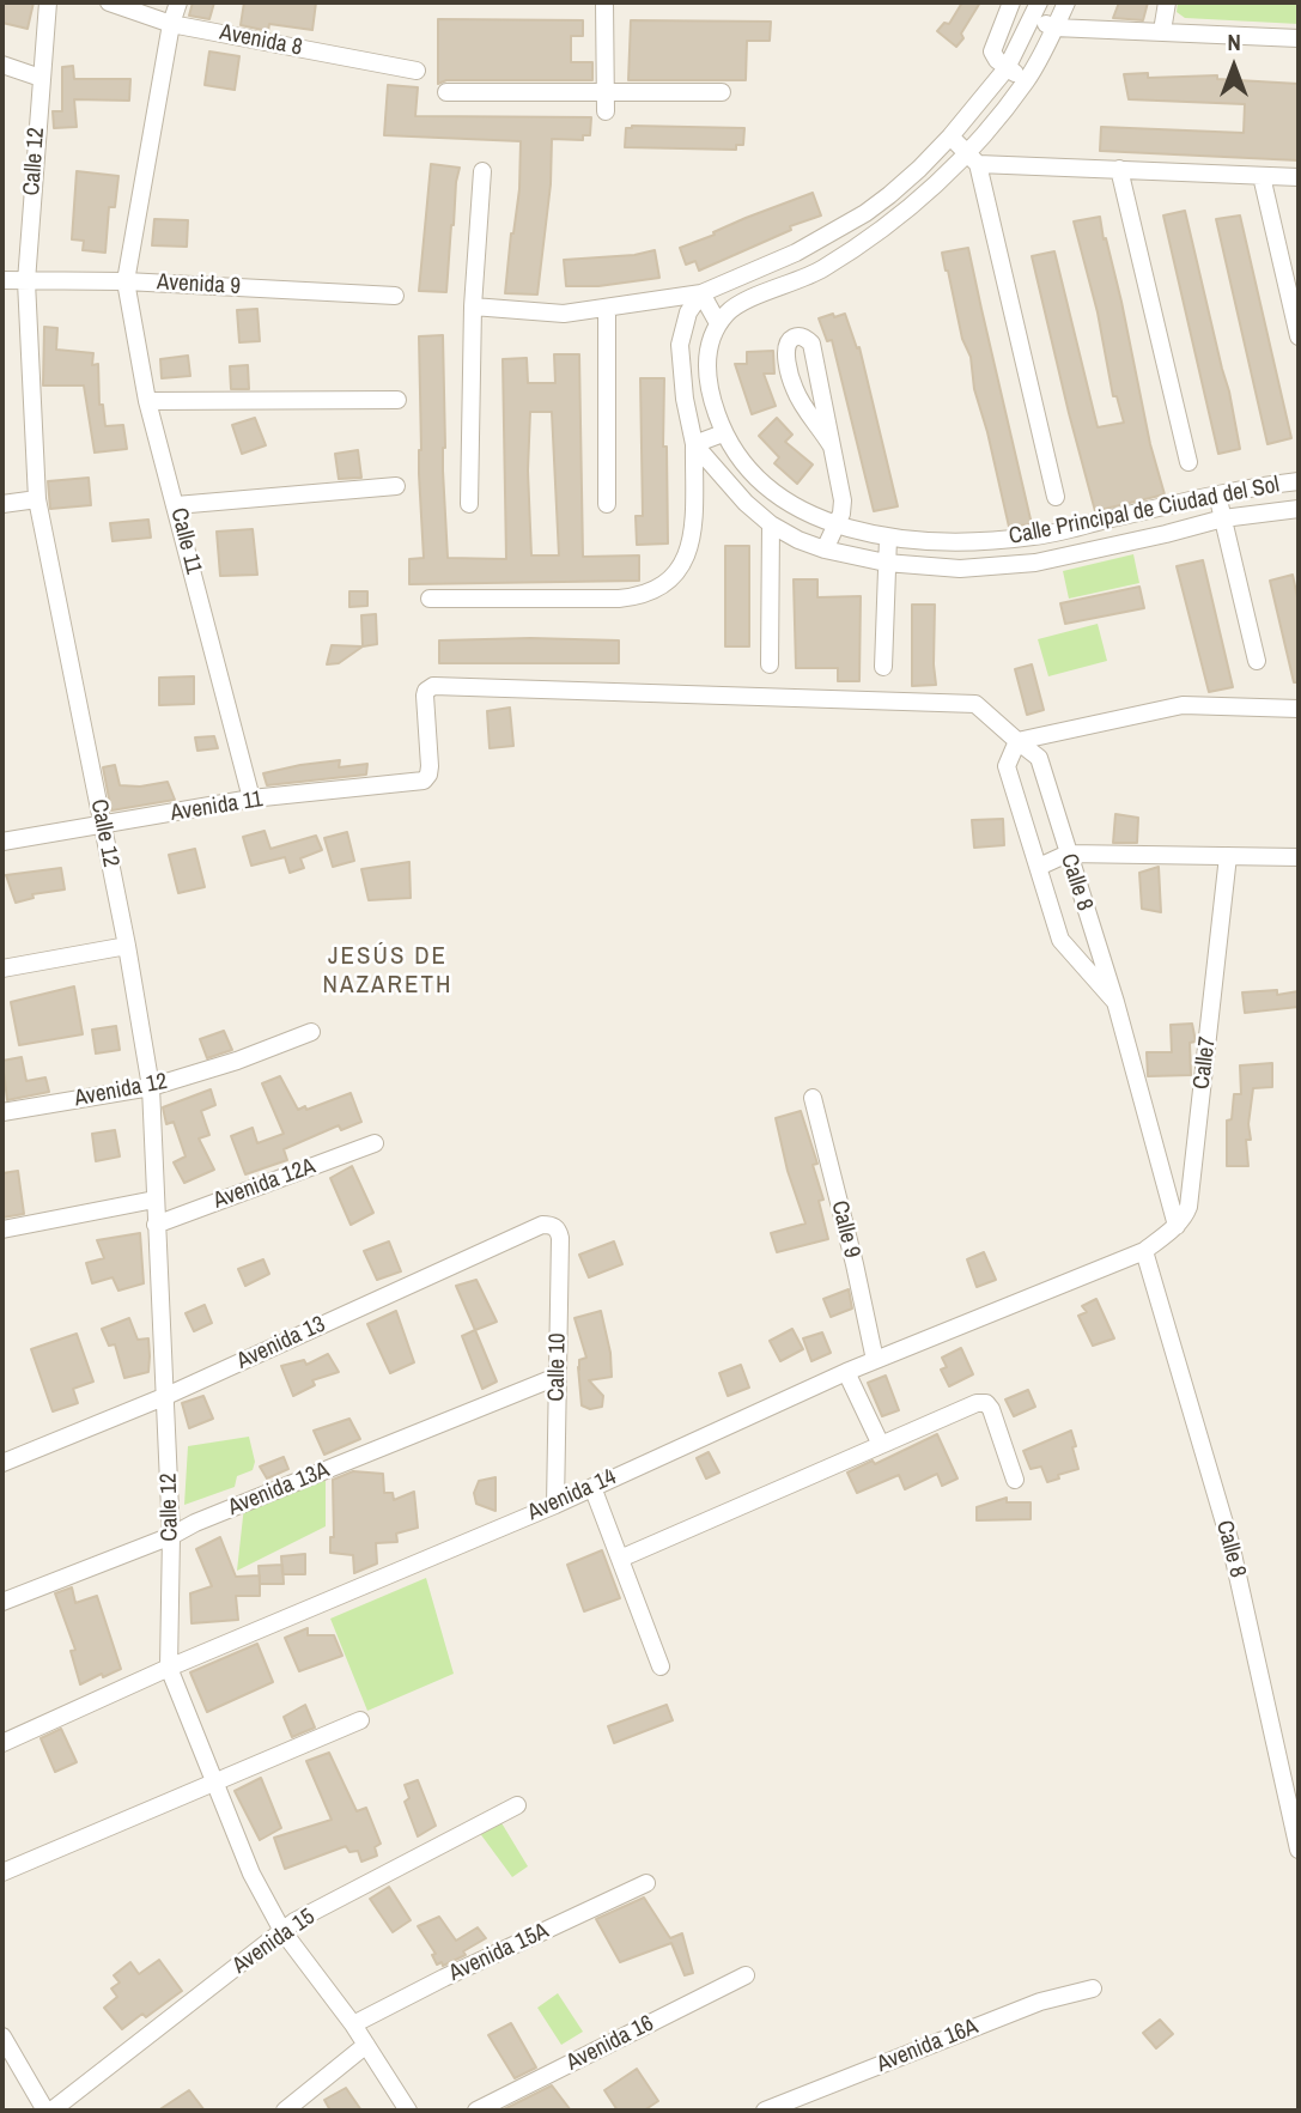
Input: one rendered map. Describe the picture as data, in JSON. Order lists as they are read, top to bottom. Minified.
{"streets":{"street":["Avenida 8","Calle 12","Avenida 9","Calle Principal de Ciudad del Sol","Calle 11","Avenida 11","Calle 8","Calle7","Avenida 12","Avenida 12A","Calle 9","Avenida 13","Calle 10","Avenida 13A","Avenida 14","Avenida 15","Avenida 15A","Avenida 16","Avenida 16A"]},"crossings":[["Calle 12","Avenida 9"],["Calle 12","Avenida 11"],["Calle 12","Avenida 12"],["Calle 12","Avenida 12A"],["Calle 12","Avenida 13"],["Calle 12","Avenida 13A"],["Calle 12","Avenida 14"],["Avenida 9","Calle 11"],["Calle 11","Avenida 11"],["Avenida 11","Calle 8"],["Calle 8","Calle7"],["Calle 8","Avenida 14"],["Calle 9","Avenida 14"],["Avenida 13","Calle 10"],["Calle 10","Avenida 13A"],["Calle 10","Avenida 14"]],"districts":["JESÚS DE NAZARETH"],"north":"top"}
